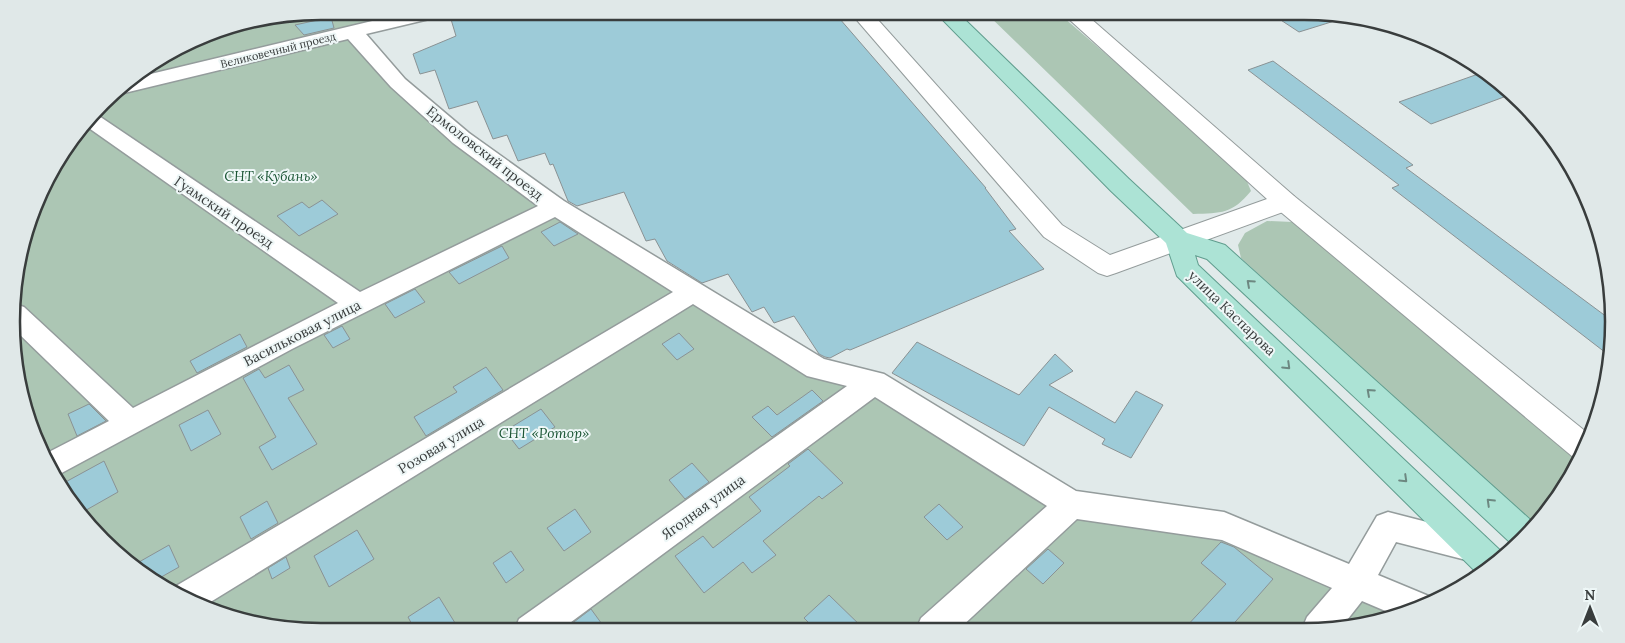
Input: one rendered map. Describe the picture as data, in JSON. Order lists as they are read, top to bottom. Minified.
{"streets":{"main road":["улица Каспарова"],"street":["Великовечный проезд","Ермоловский проезд","Гуамский проезд","Васильковая улица","Розовая улица","Ягодная улица"]},"crossings":[["Великовечный проезд","Ермоловский проезд"],["Ермоловский проезд","Васильковая улица"],["Ермоловский проезд","Розовая улица"],["Ермоловский проезд","Ягодная улица"],["Гуамский проезд","Васильковая улица"]],"parks":["СНТ «Кубань»","СНТ «Ротор»"],"north":"top"}
